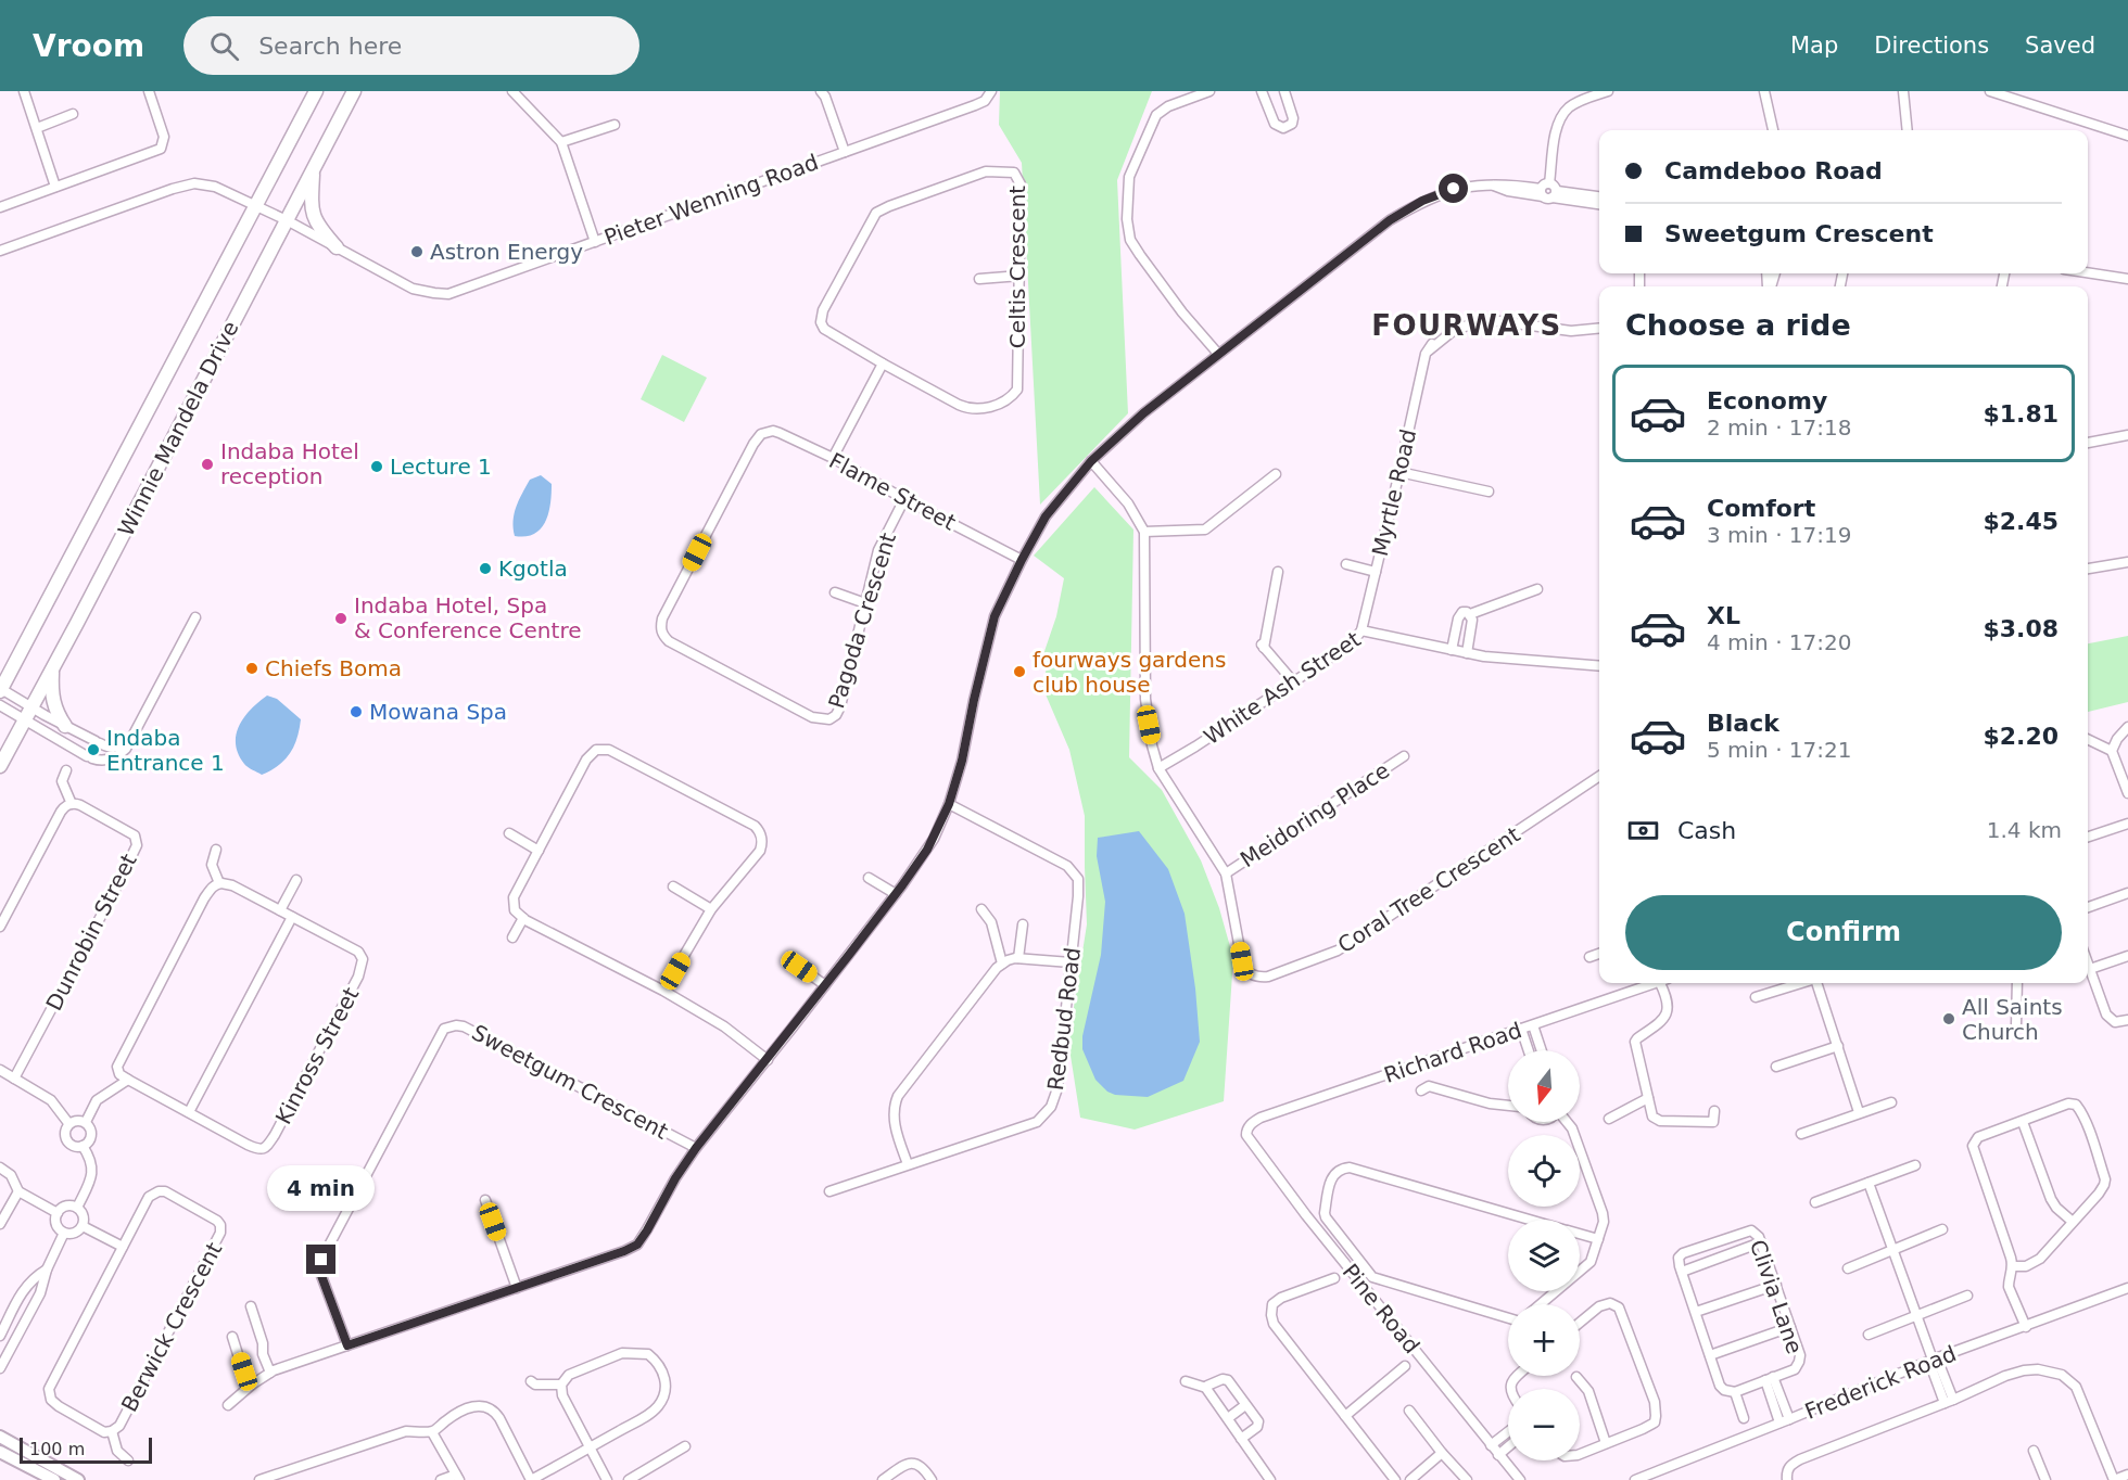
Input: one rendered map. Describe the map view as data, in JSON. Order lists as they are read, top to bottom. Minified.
{"streets":{"main road":["Winnie Mandela Drive"],"street":["Pieter Wenning Road","Celtis Crescent","Flame Street","Myrtle Road","Pagoda Crescent","White Ash Street","Meidoring Place","Coral Tree Crescent","Dunrobin Street","Redbud Road","Richard Road","Kinross Street","Sweetgum Crescent","Clivia Lane","Pine Road","Berwick Crescent","Frederick Road"]},"crossings":[["Pieter Wenning Road","Winnie Mandela Drive"],["Flame Street","Pagoda Crescent"],["Myrtle Road","White Ash Street"],["White Ash Street","Coral Tree Crescent"],["Meidoring Place","Coral Tree Crescent"],["Richard Road","Pine Road"],["Clivia Lane","Frederick Road"]],"districts":["FOURWAYS"],"places":["Astron Energy","Indaba Hotel reception","Lecture 1","Kgotla","Indaba Hotel, Spa & Conference Centre","Chiefs Boma","fourways gardens club house","Mowana Spa","Indaba Entrance 1","All Saints Church"],"scale_bar":"100 m","north":"bottom","page":{"header":"Vroom","search":"Search here","nav":["Map","Directions","Saved"],"banner":["Camdeboo Road","Sweetgum Crescent"],"heading":"Choose a ride","list":[{"name":"Economy","note":"2 min · 17:18","value":"$1.81"},{"name":"Comfort","note":"3 min · 17:19","value":"$2.45"},{"name":"XL","note":"4 min · 17:20","value":"$3.08"},{"name":"Black","note":"5 min · 17:21","value":"$2.20"}],"pay":["Cash","1.4 km"],"buttons":"Confirm","map_buttons":["+","−"],"bubble":"4 min","scale":"100 m"}}
